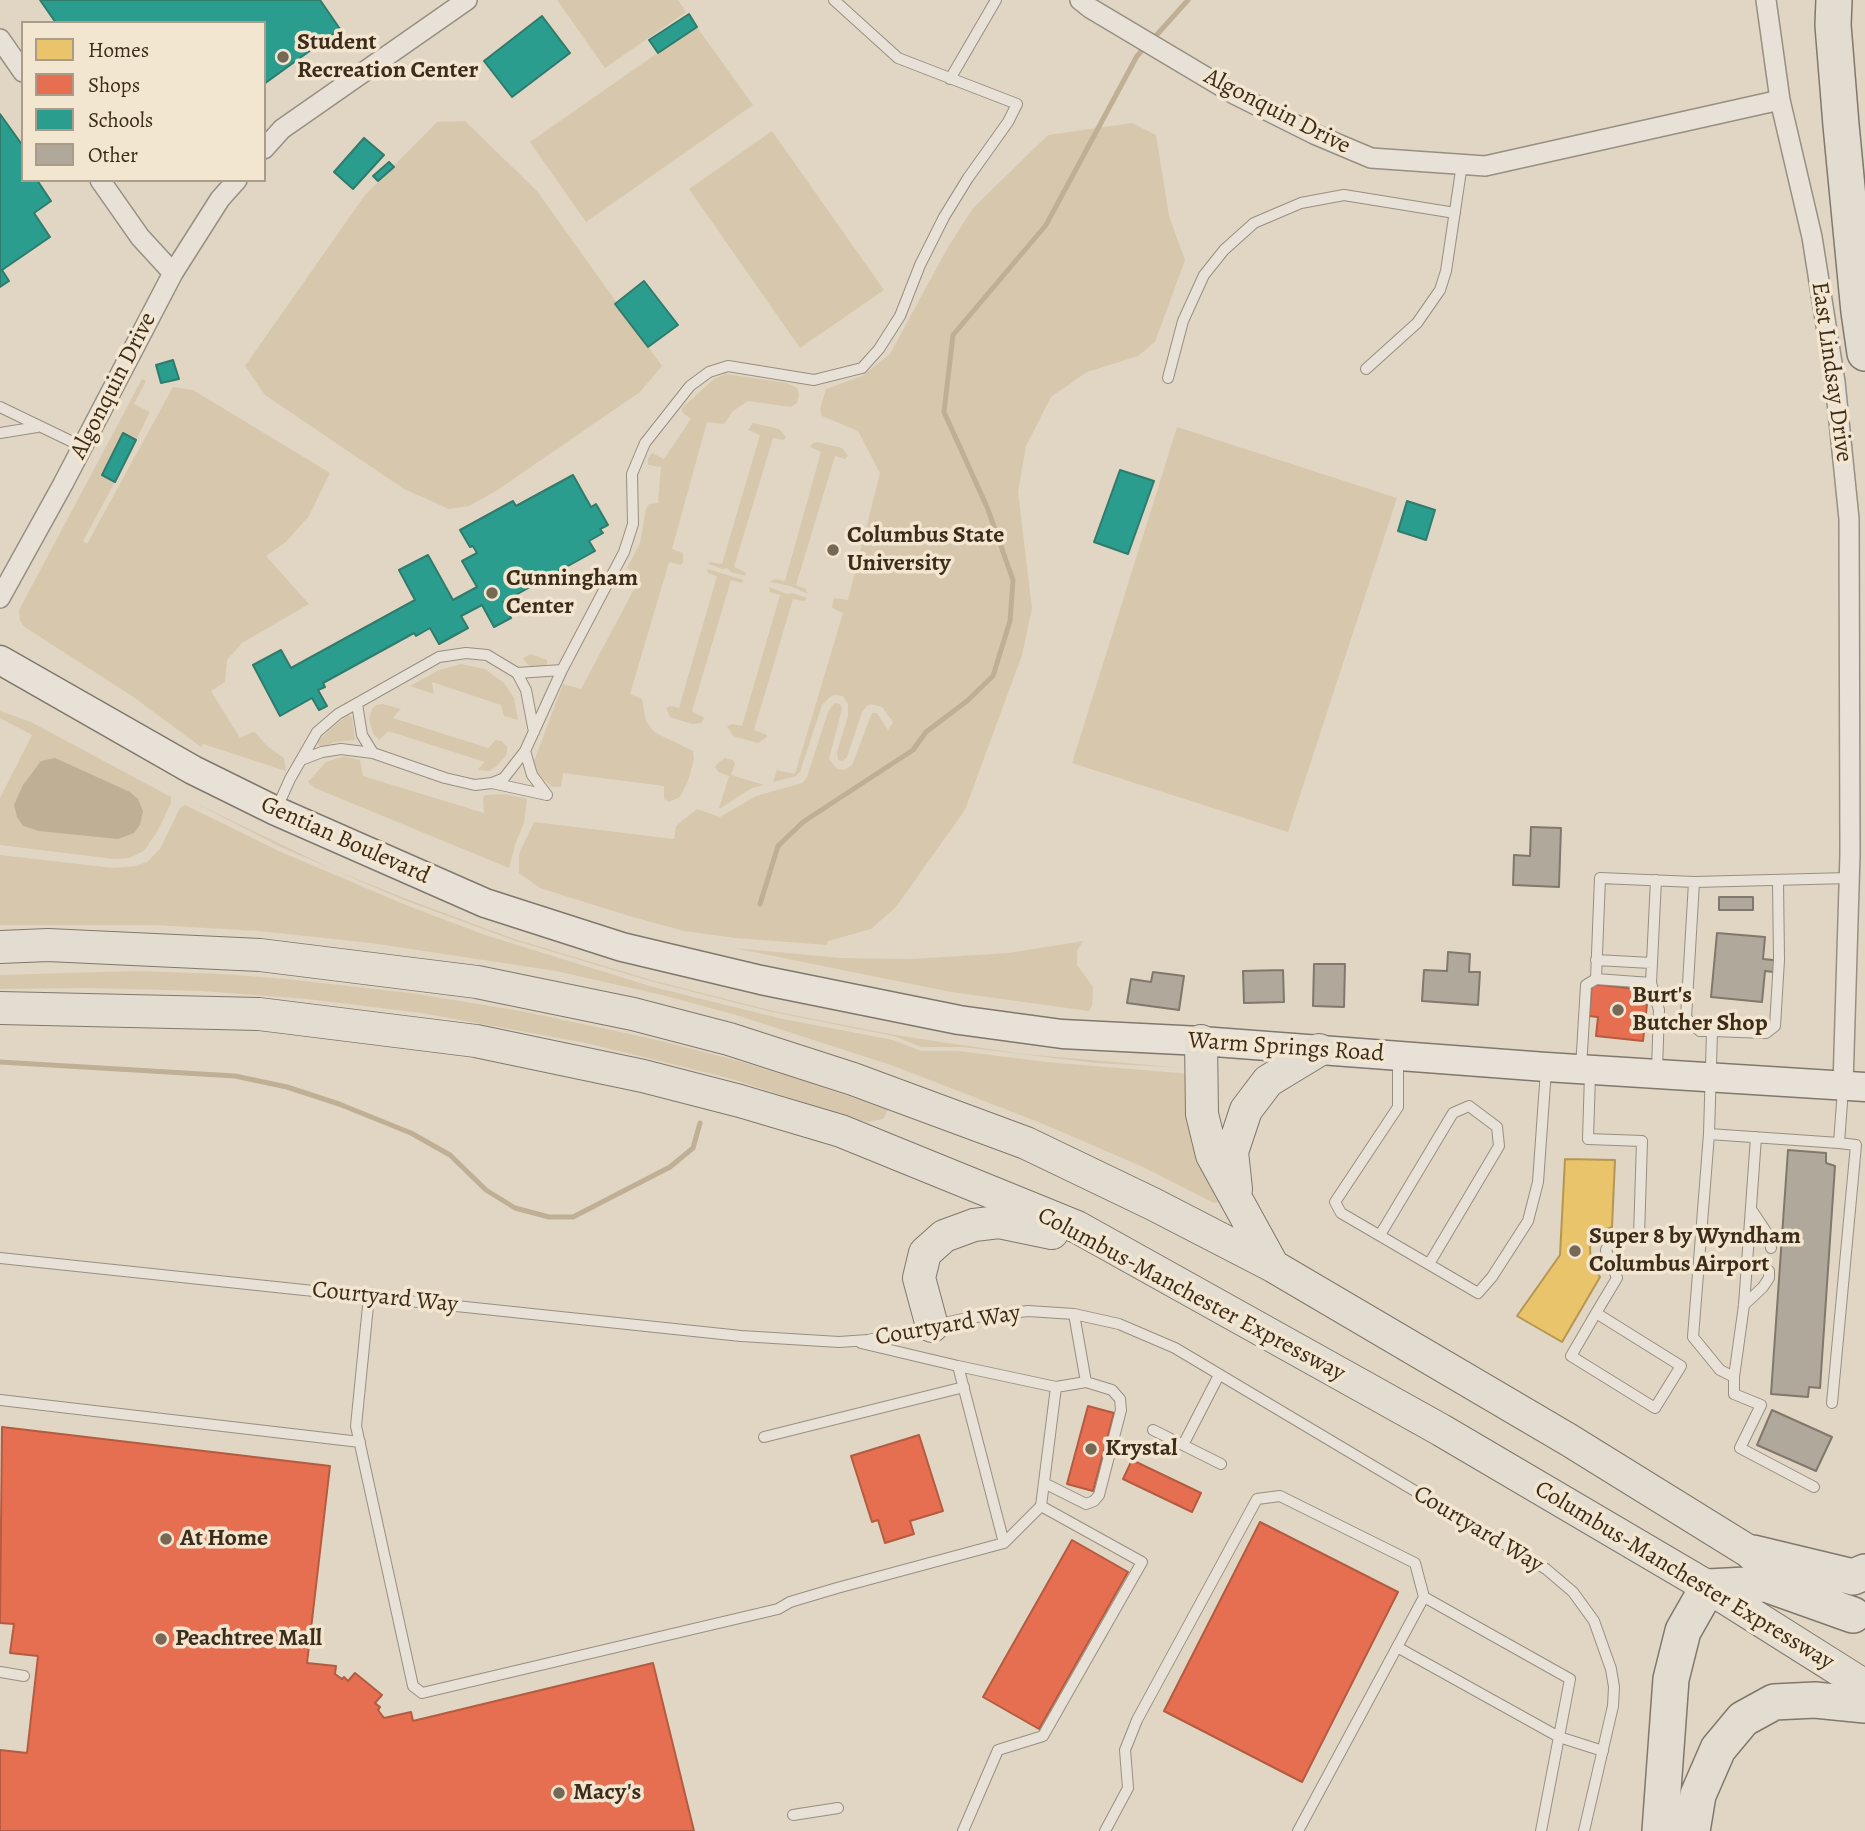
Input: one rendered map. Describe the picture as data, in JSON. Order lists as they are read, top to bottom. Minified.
{"streets":{"highway":["Columbus-Manchester Expressway"],"main road":["Gentian Boulevard","Warm Springs Road"],"street":["Algonquin Drive","East Lindsay Drive"],"lane":["Courtyard Way"]},"crossings":[["Algonquin Drive","East Lindsay Drive"],["East Lindsay Drive","Warm Springs Road"],["Gentian Boulevard","Warm Springs Road"]],"places":["Student Recreation Center","Columbus State University","Cunningham Center","Burt's Butcher Shop","Super 8 by Wyndham Columbus Airport","Krystal","At Home","Peachtree Mall","Macy's"],"legend":["Homes","Shops","Schools","Other"]}
